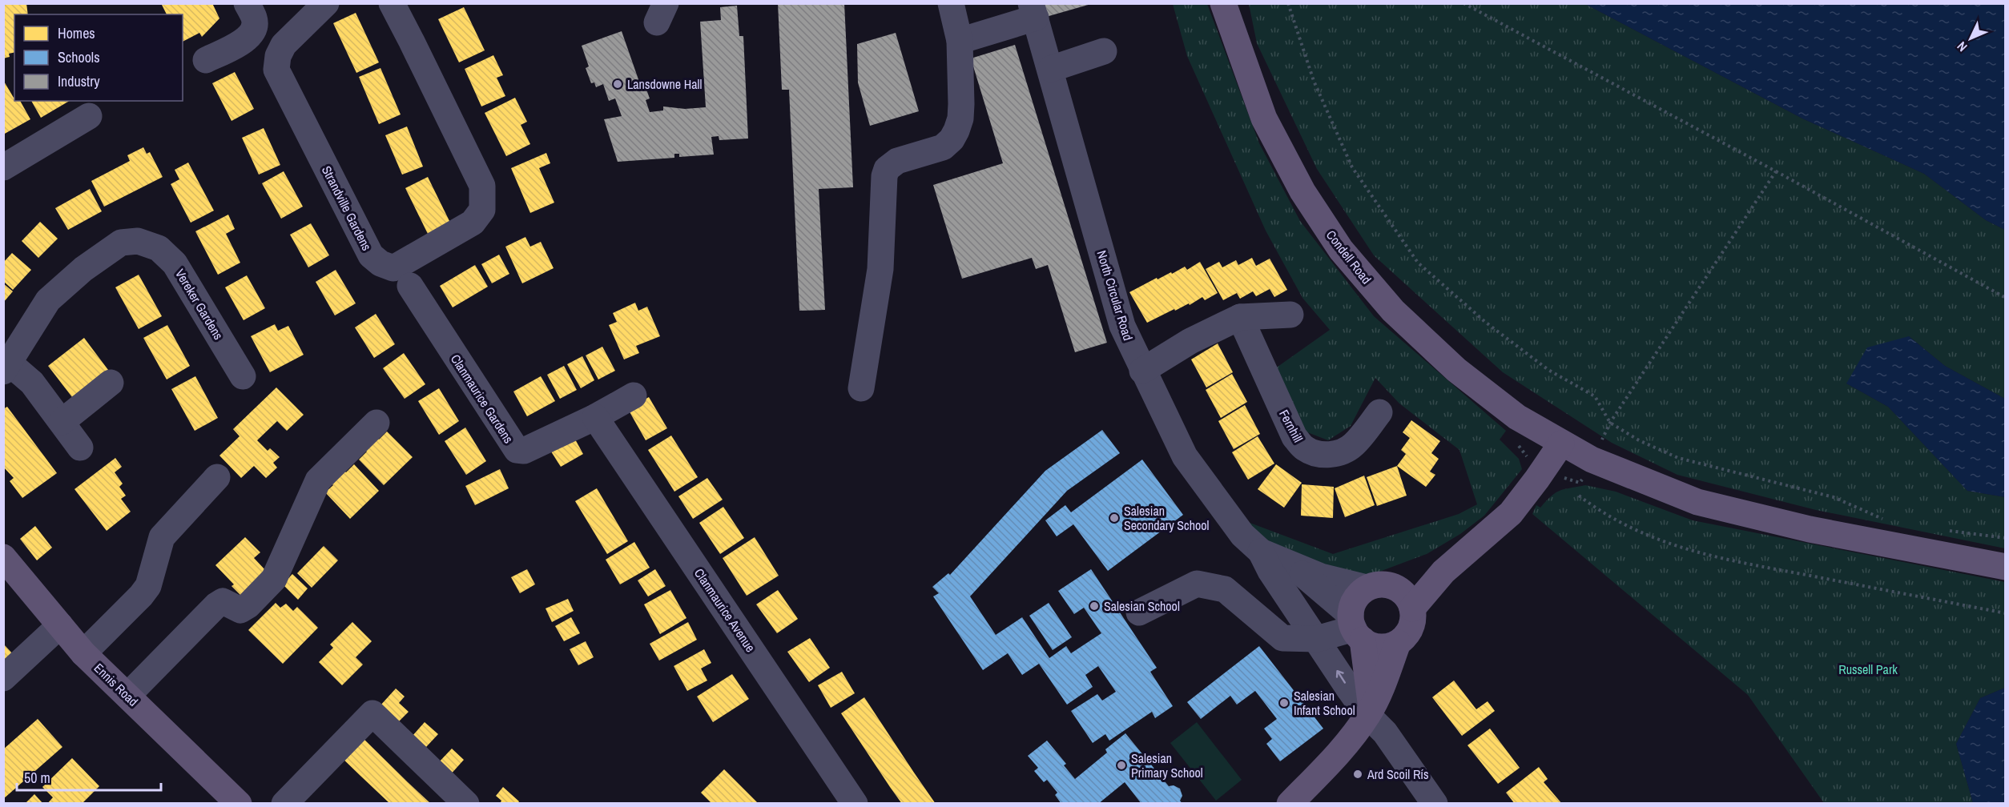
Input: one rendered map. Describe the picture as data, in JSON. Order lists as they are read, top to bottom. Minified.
{"streets":{"main road":["Condell Road","Ennis Road"],"street":["Strandville Gardens","North Circular Road","Vereker Gardens","Clanmaurice Gardens","Fernhill","Clanmaurice Avenue"]},"crossings":[["Clanmaurice Gardens","Clanmaurice Avenue"]],"parks":["Russell Park"],"places":["Lansdowne Hall","Salesian Secondary School","Salesian School","Salesian Infant School","Salesian Primary School","Ard Scoil Rís"],"legend":["Homes","Schools","Industry"],"scale_bar":"50 m","north":"bottom left"}
